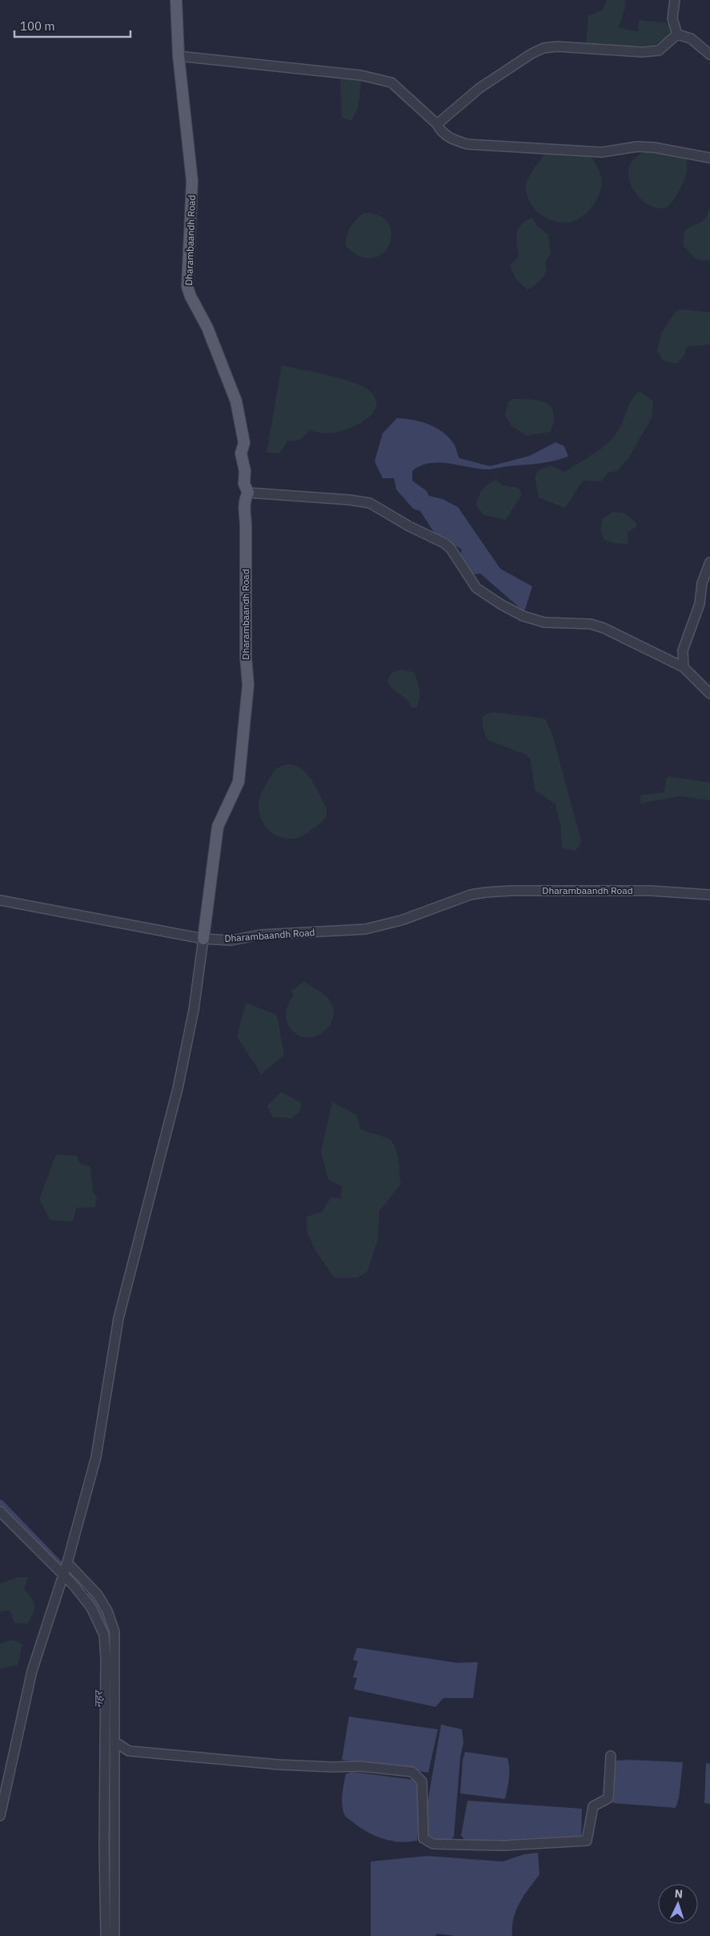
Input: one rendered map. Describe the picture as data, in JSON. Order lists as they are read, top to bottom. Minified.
{"streets":{"main road":["Dharambaandh Road"]},"water":["नहर"],"scale_bar":"100 m","north":"top"}
